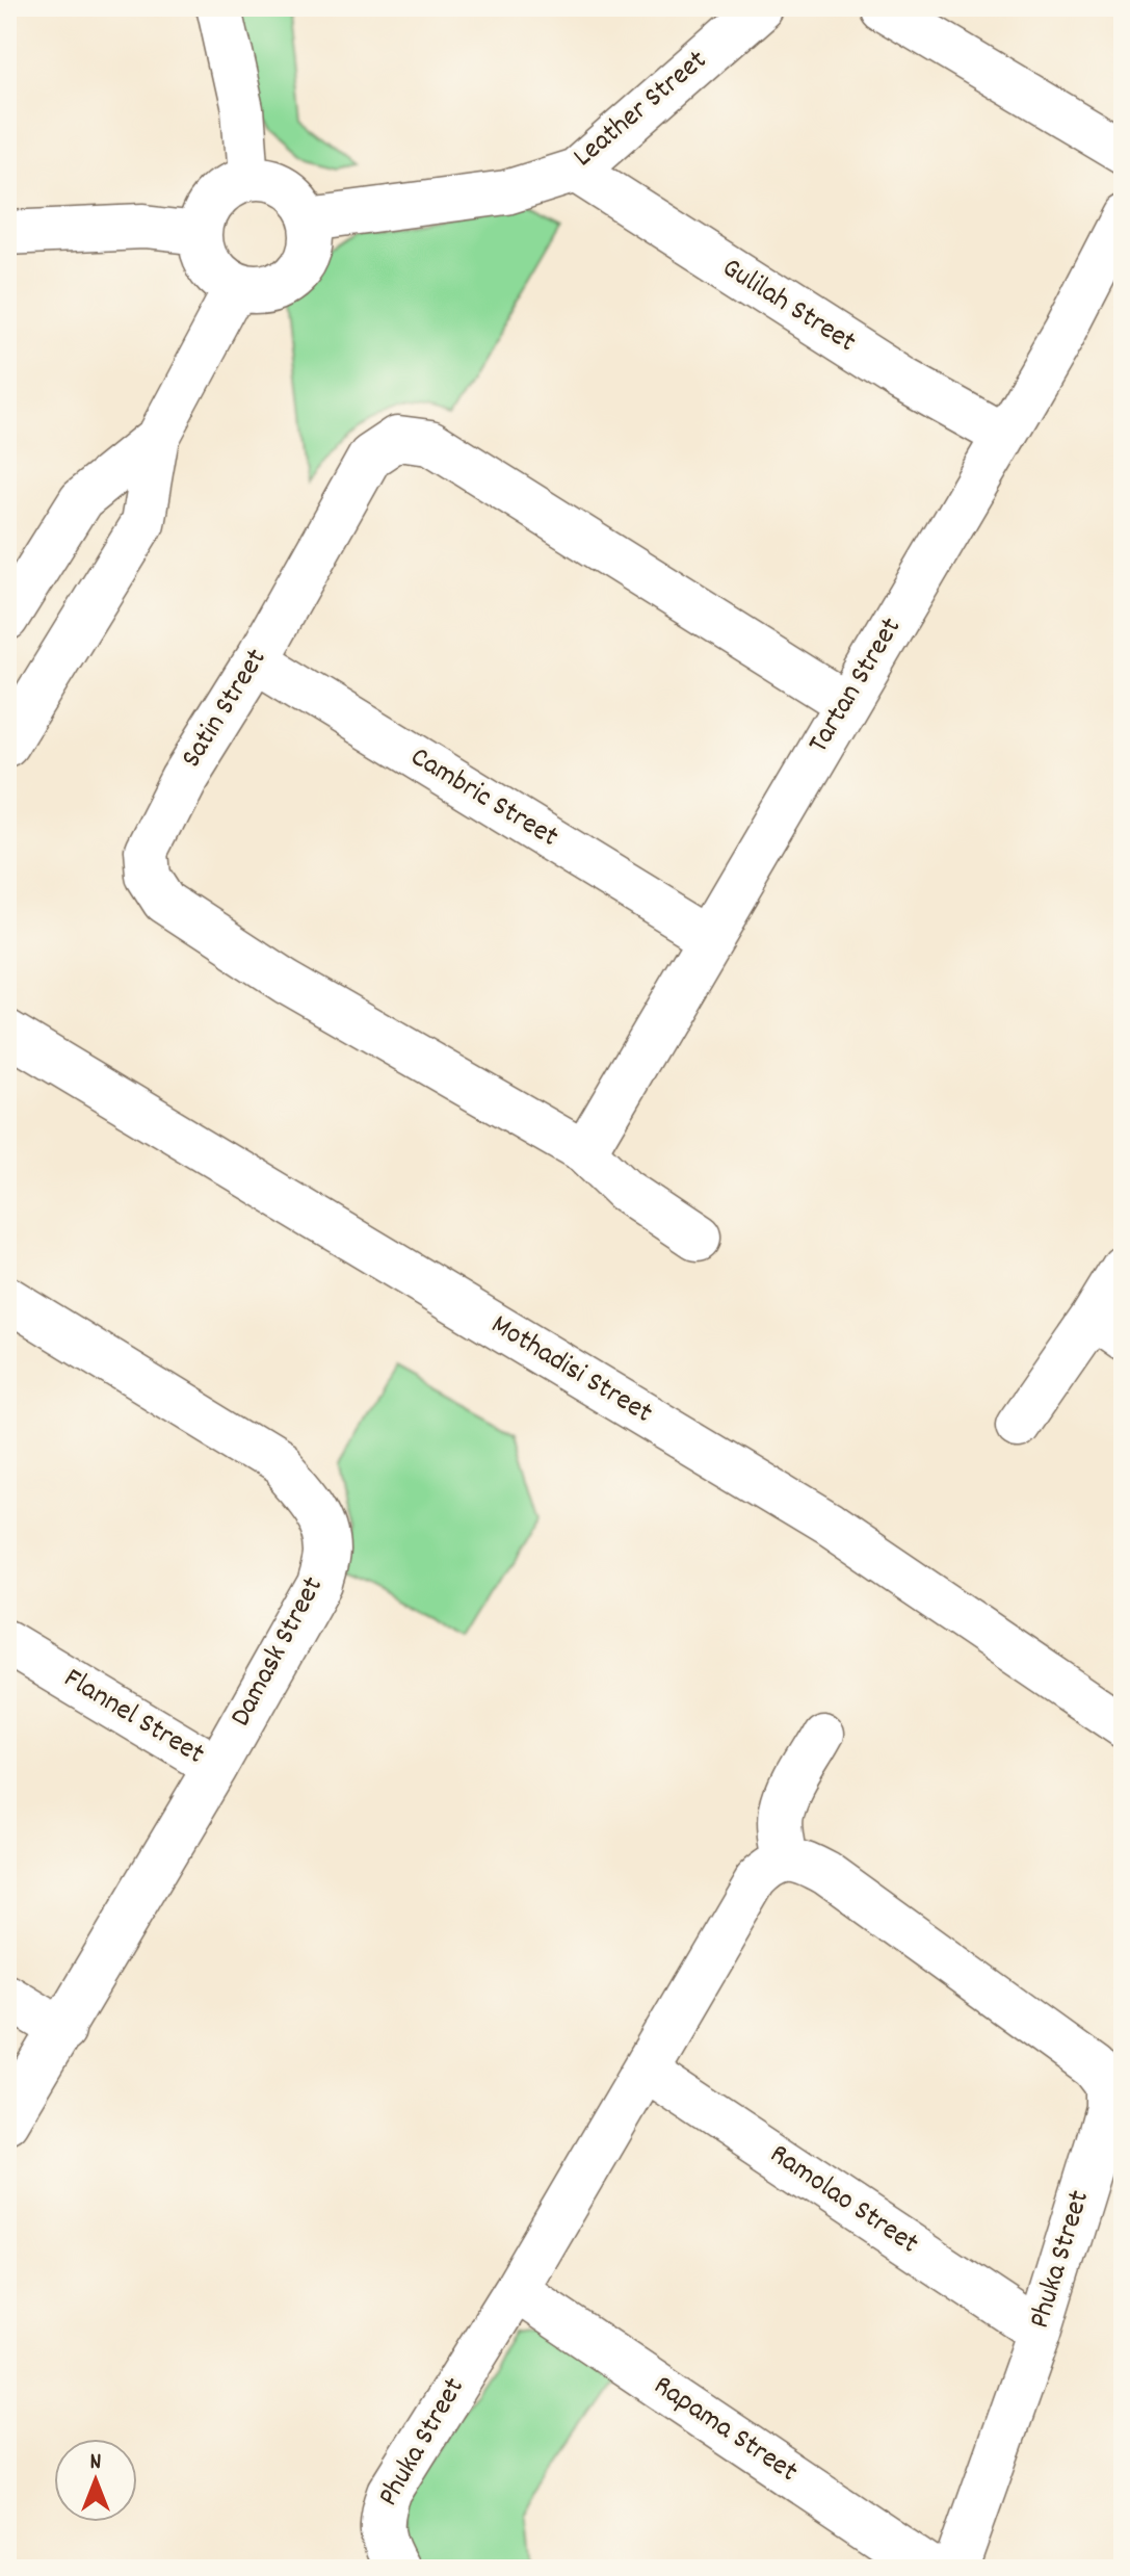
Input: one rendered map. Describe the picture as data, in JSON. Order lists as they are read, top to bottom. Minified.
{"streets":{"street":["Leather Street","Gulilah Street","Tartan Street","Satin Street","Cambric Street","Mothadisi Street","Damask Street","Flannel Street","Ramolao Street","Phuka Street","Rapama Street"]},"crossings":[["Leather Street","Gulilah Street"],["Gulilah Street","Tartan Street"],["Tartan Street","Satin Street"],["Tartan Street","Cambric Street"],["Satin Street","Cambric Street"],["Damask Street","Flannel Street"],["Ramolao Street","Phuka Street"],["Phuka Street","Rapama Street"]],"north":"top"}
